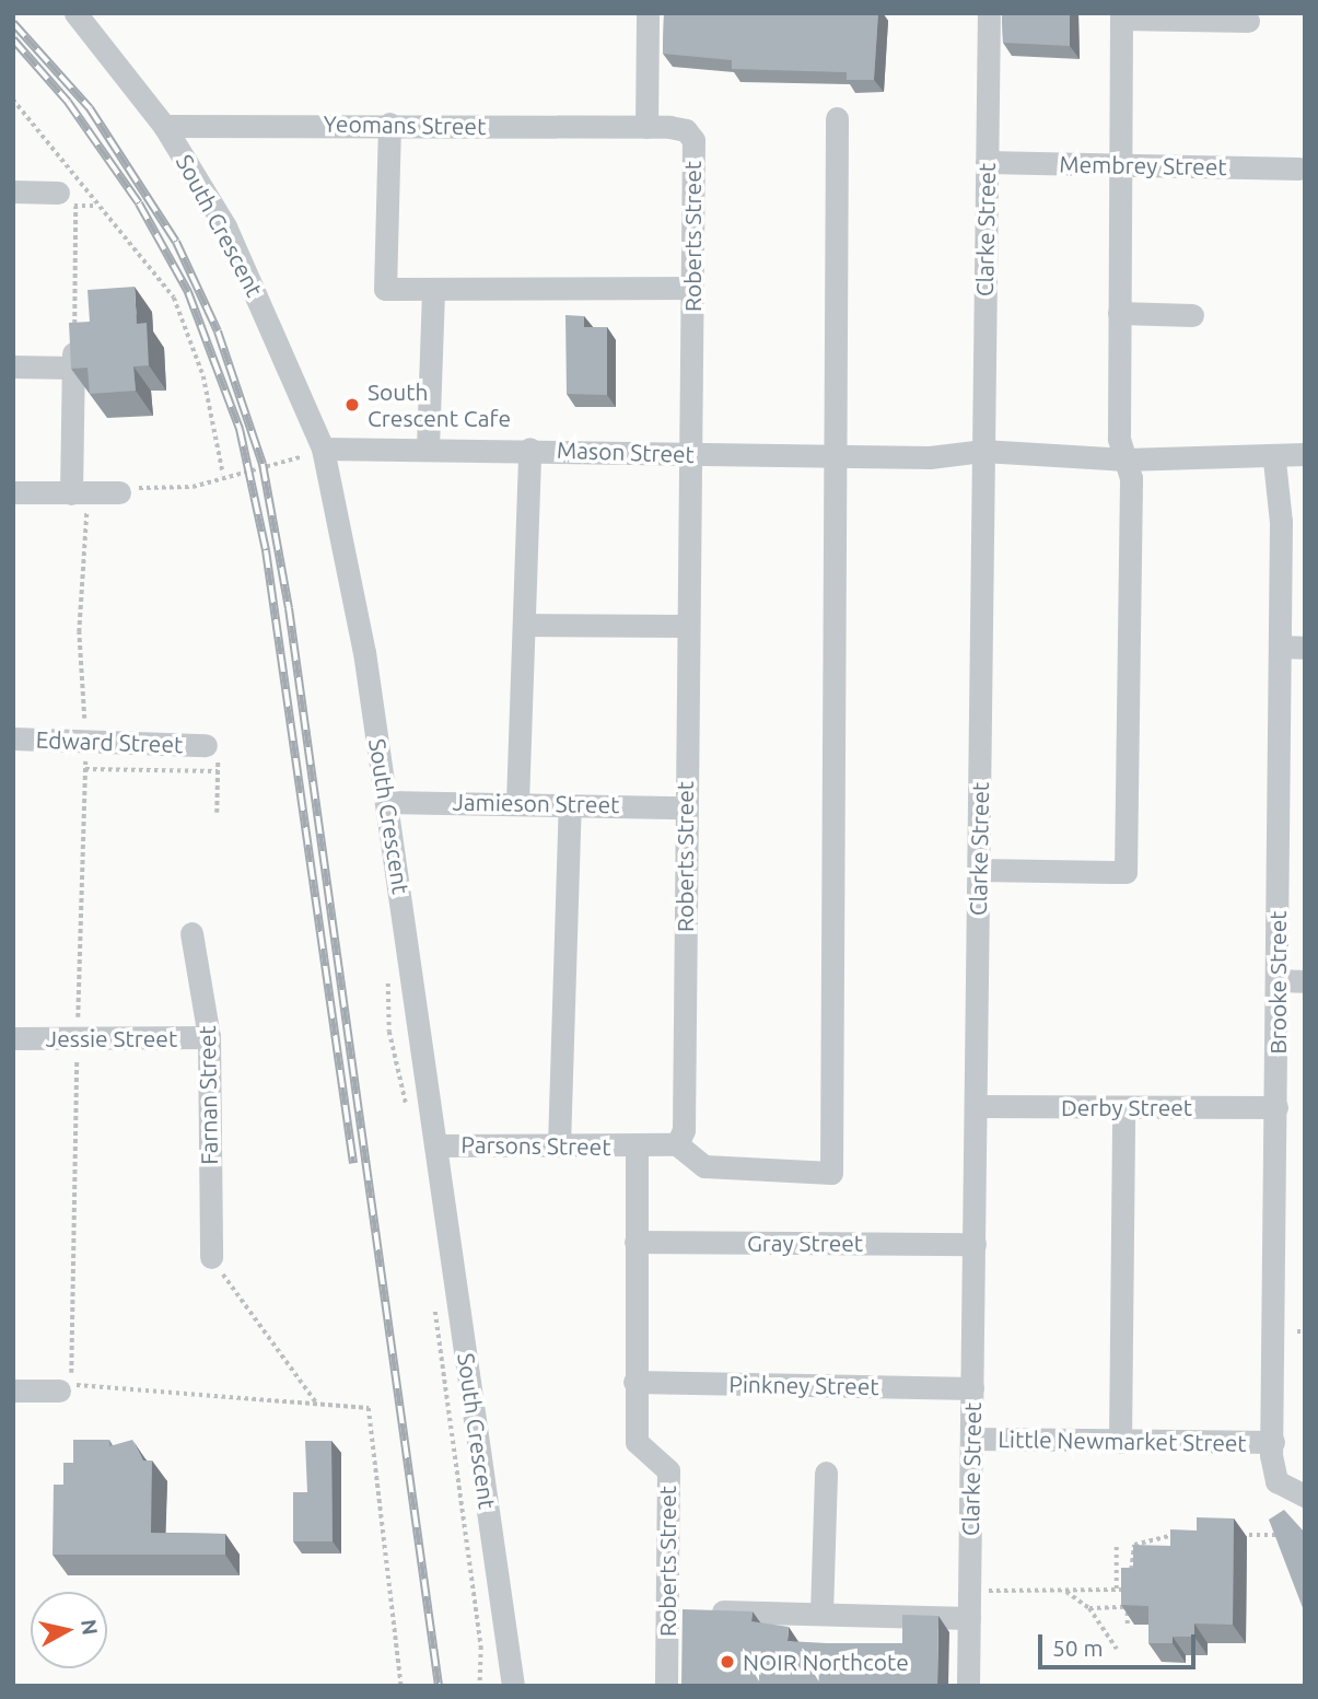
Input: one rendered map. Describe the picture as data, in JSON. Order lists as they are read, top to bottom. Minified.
{"streets":{"street":["Yeomans Street","Membrey Street","South Crescent","Clarke Street","Roberts Street","Mason Street","Edward Street","Jamieson Street","Brooke Street","Jessie Street","Farnan Street","Derby Street","Parsons Street","Gray Street","Pinkney Street","Little Newmarket Street"]},"crossings":[["Yeomans Street","South Crescent"],["Yeomans Street","Roberts Street"],["Membrey Street","Clarke Street"],["South Crescent","Mason Street"],["South Crescent","Jamieson Street"],["South Crescent","Parsons Street"],["Clarke Street","Mason Street"],["Clarke Street","Derby Street"],["Clarke Street","Gray Street"],["Clarke Street","Pinkney Street"],["Clarke Street","Little Newmarket Street"],["Roberts Street","Mason Street"],["Roberts Street","Jamieson Street"],["Roberts Street","Parsons Street"],["Roberts Street","Gray Street"],["Roberts Street","Pinkney Street"],["Mason Street","Brooke Street"],["Brooke Street","Derby Street"],["Brooke Street","Little Newmarket Street"],["Jessie Street","Farnan Street"]],"places":["South Crescent Cafe","NOIR Northcote"],"scale_bar":"50 m","north":"right"}
